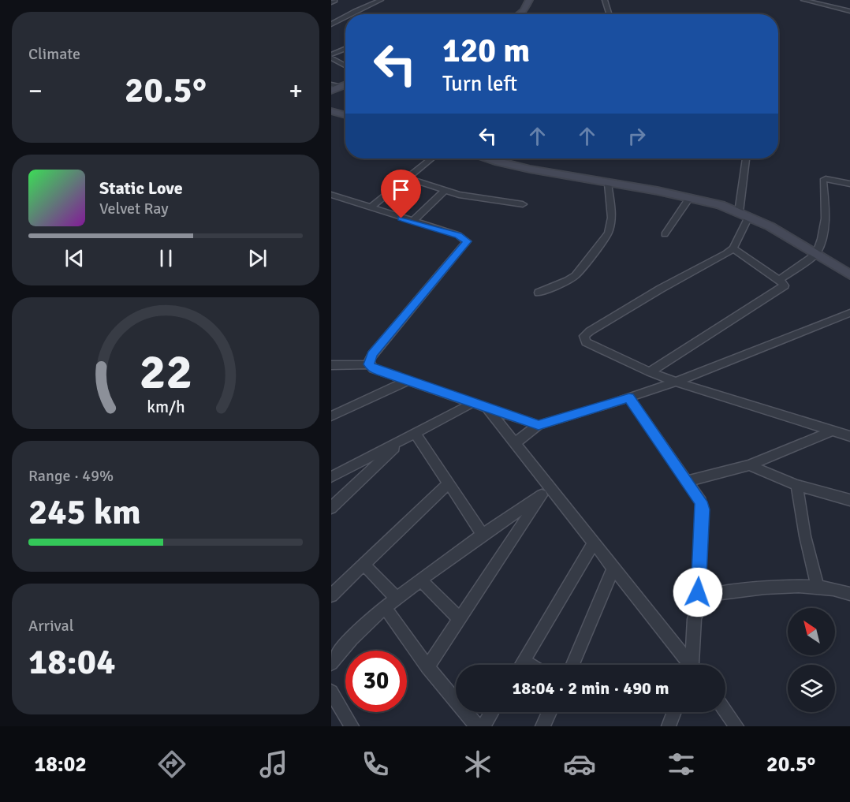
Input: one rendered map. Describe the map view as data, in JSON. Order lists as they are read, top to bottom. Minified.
{"north":"top left","page":{"tile":["Climate",["Range · 49%","245 km"],["Arrival","18:04"]],"turn":["120 m","Turn left"],"heat":["−","20.5°","+"],"song":["Static Love","Velvet Ray"],"limit":"30","trip":"18:04 · 2 min · 490 m","tabs":["18:02","20.5°"],"gauge":["22","km/h"]}}
